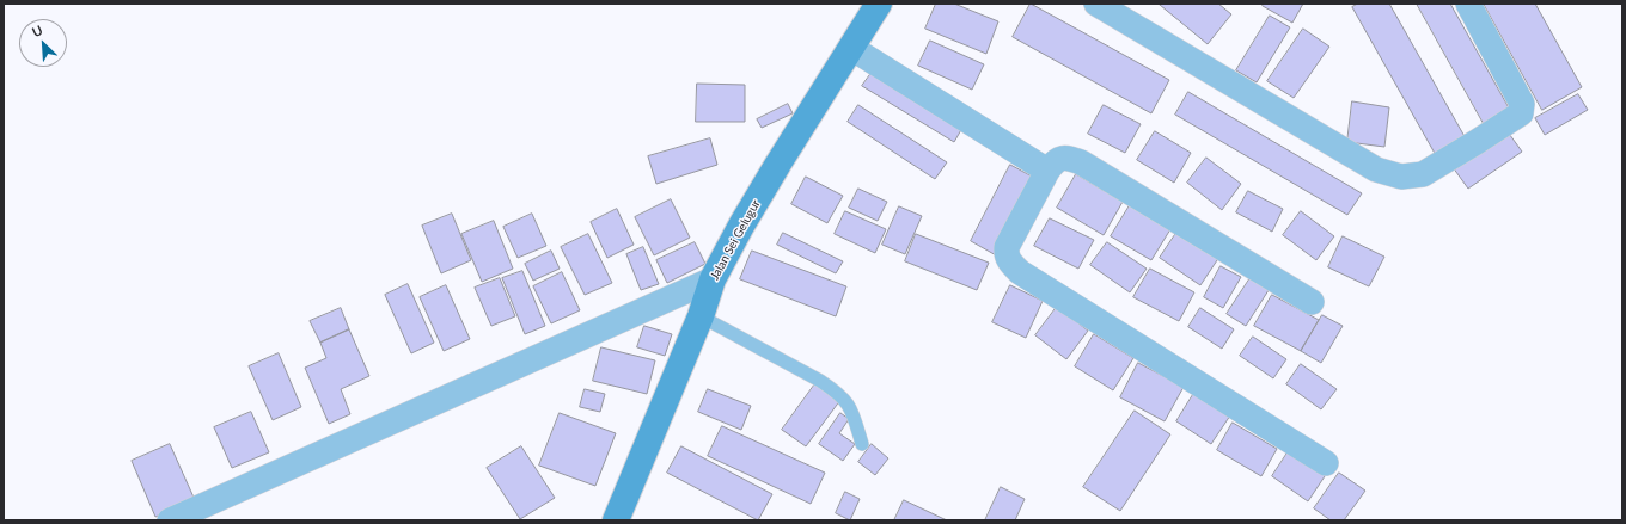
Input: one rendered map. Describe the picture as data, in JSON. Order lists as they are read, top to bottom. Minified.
{"streets":{"main road":["Jalan Sei Gelugur"]},"north":"top left"}
